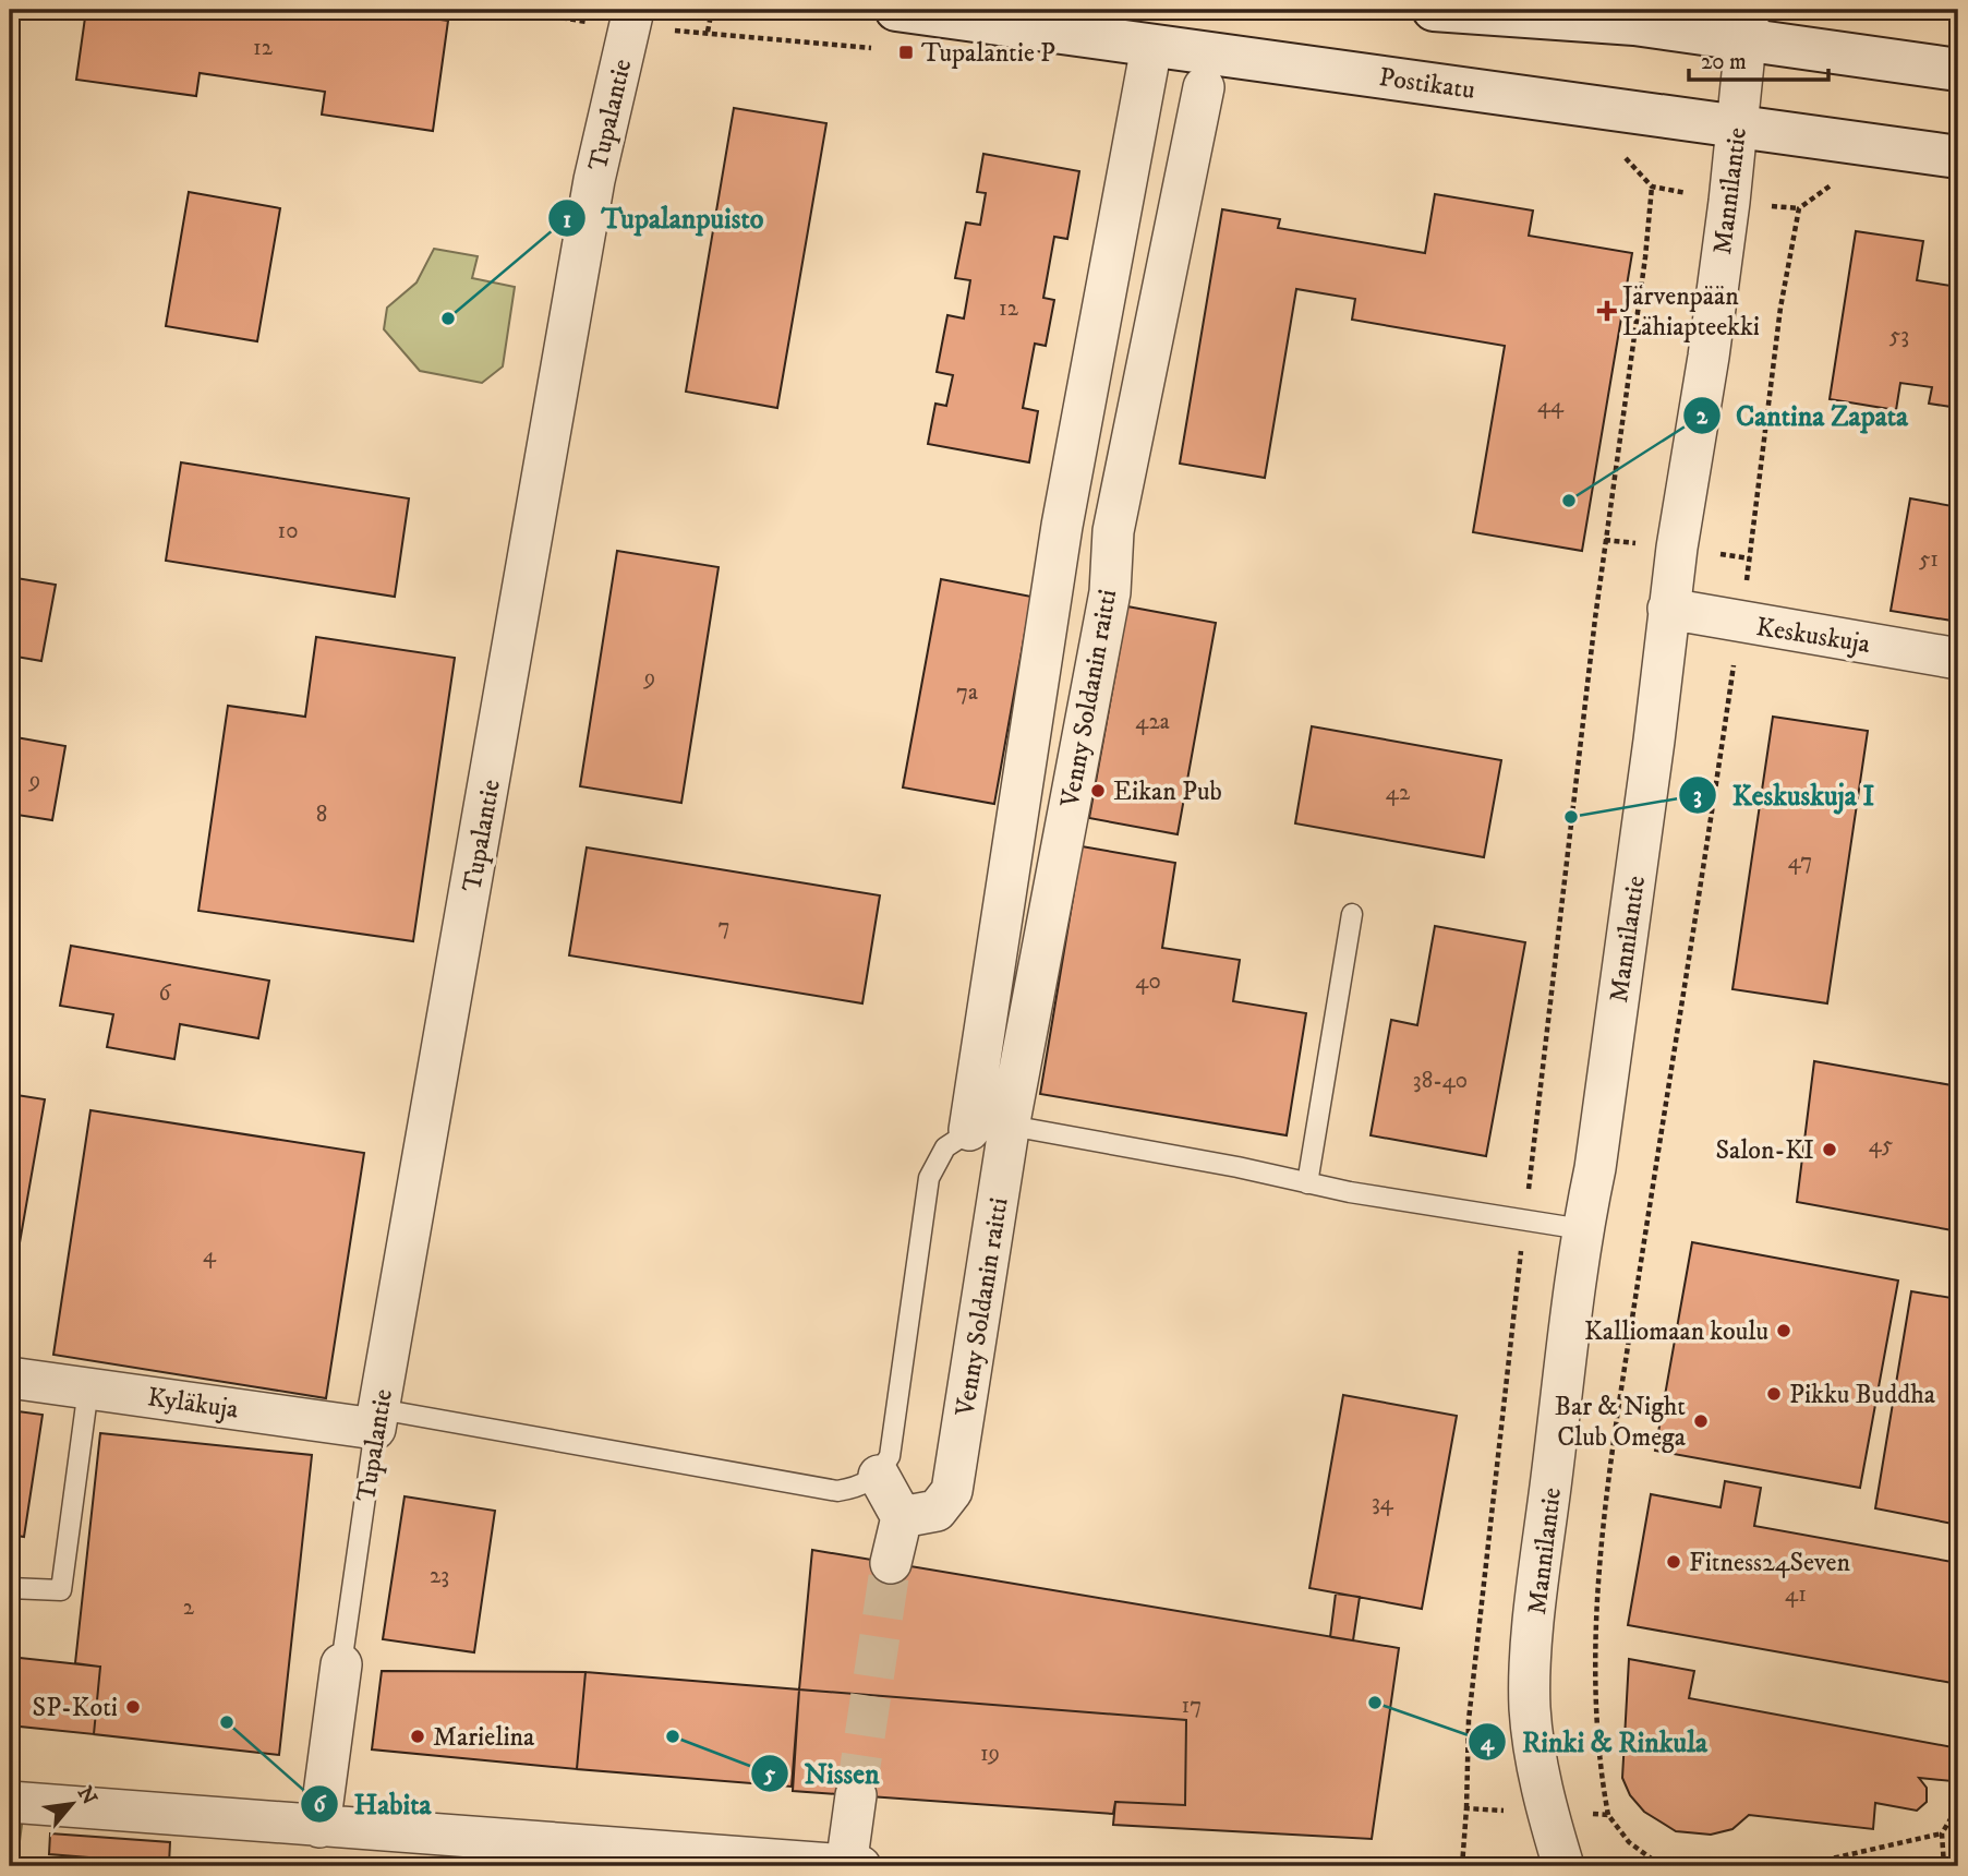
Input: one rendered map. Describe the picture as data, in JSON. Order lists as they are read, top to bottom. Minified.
{"streets":{"street":["Postikatu","Tupalantie","Mannilantie","Keskuskuja","Venny Soldanin raitti","Kyläkuja"]},"crossings":[["Postikatu","Mannilantie"],["Postikatu","Venny Soldanin raitti"],["Tupalantie","Kyläkuja"],["Mannilantie","Keskuskuja"]],"places":{"transit":["Tupalantie P"],"health":["Järvenpään Lähiapteekki"],"other":["Tupalanpuisto","Cantina Zapata","Eikan Pub","Keskuskuja I","Salon-KI","Kalliomaan koulu","Pikku Buddha","Bar & Night Club Omega","Fitness24Seven","Rinki & Rinkula","SP-Koti","Habita","Marielina","Nissen"]},"house_numbers":["12","12","53","44","10","51","9","7a","42a","9","42","8","47","7","40","6","38-40","45","4","34","23","41","2","17","19"],"scale_bar":"20 m","north":"top right"}
